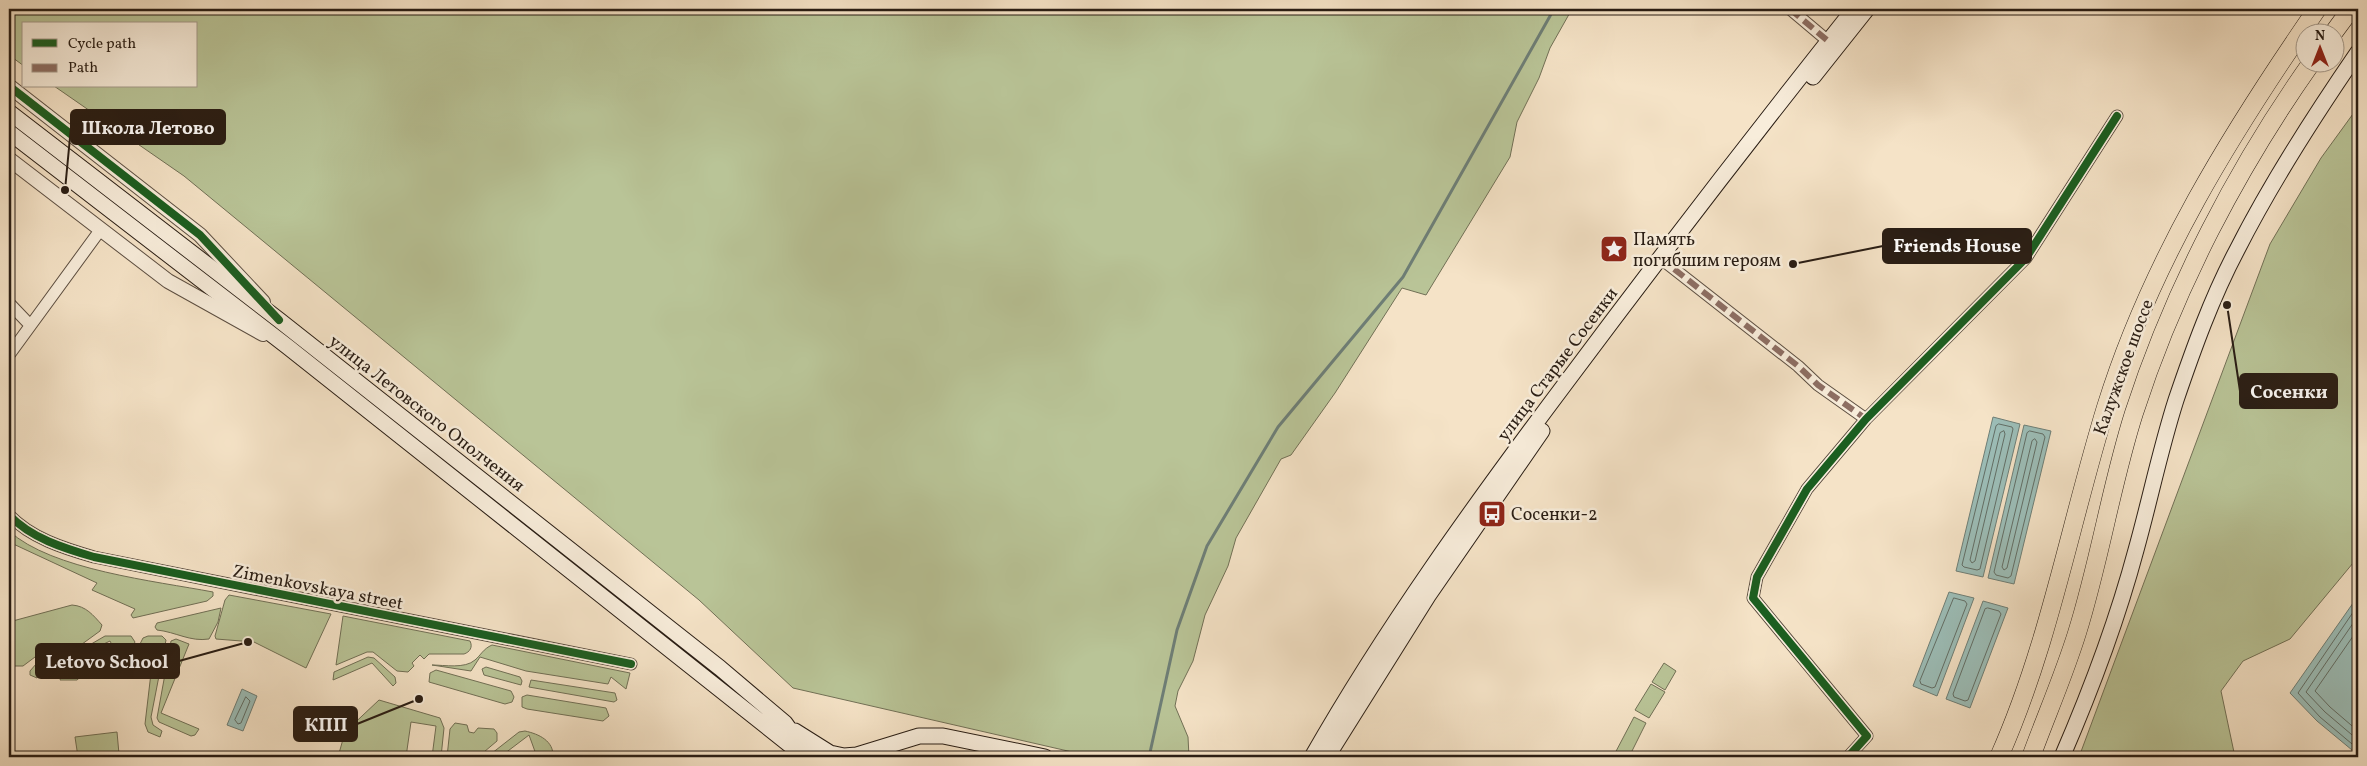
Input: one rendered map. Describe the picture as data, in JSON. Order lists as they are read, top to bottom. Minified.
{"streets":{"highway":["Калужское шоссе"],"main road":["улица Старые Сосенки","улица Летовского Ополчения"],"street":["Zimenkovskaya street"]},"places":{"other":["Школа Летово","Friends House","Сосенки","Letovo School","КПП"],"place":["Память погибшим героям"],"bus stop":["Сосенки-2"]},"legend":["Cycle path","Path"],"north":"top"}
